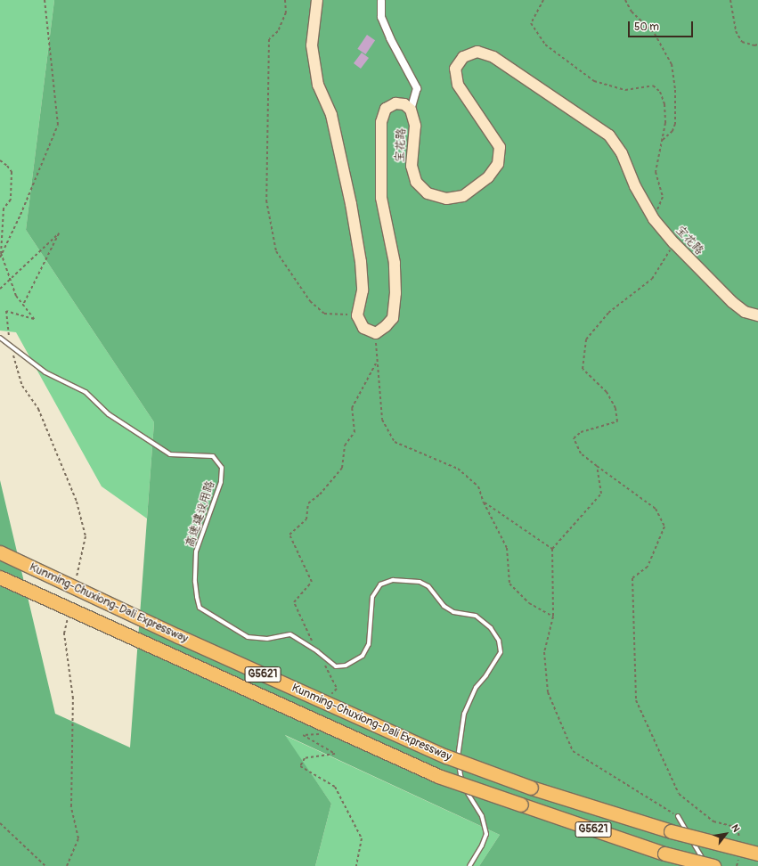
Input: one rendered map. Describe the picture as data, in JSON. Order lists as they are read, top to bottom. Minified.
{"streets":{"highway":["Kunming-Chuxiong-Dali Expressway","G5621"],"main road":["宝花路"],"lane":["高速建设用路"]},"scale_bar":"50 m","north":"top right"}
